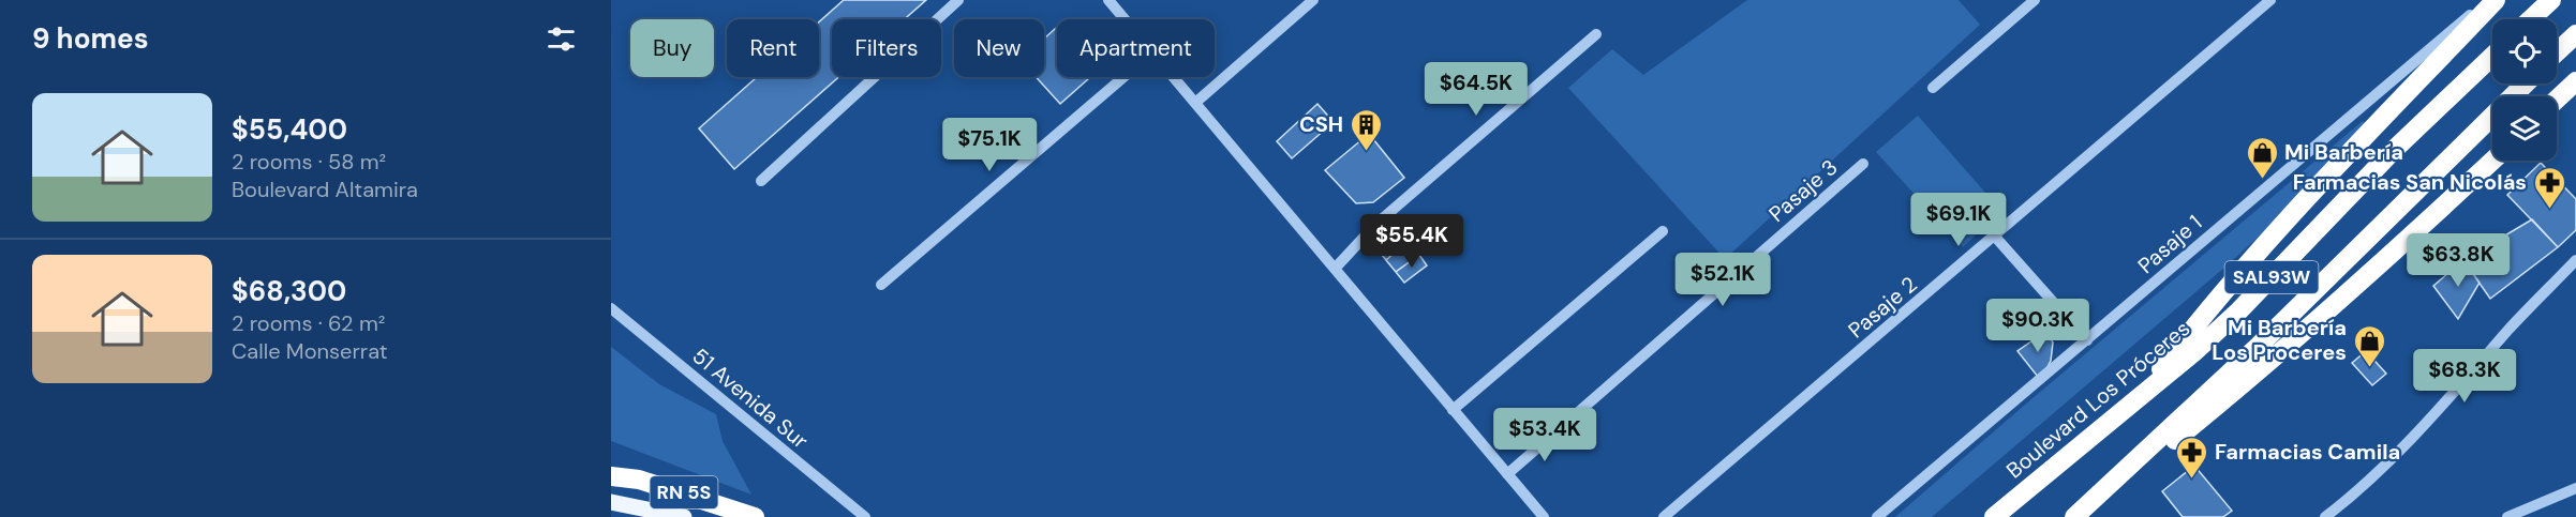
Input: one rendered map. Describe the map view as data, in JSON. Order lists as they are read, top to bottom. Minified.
{"streets":{"highway":["SAL93W","Boulevard Los Próceres","RN 5S"],"street":["Pasaje 3","Pasaje 1","Pasaje 2","51 Avenida Sur"]},"places":{"building":["CSH"],"shop":["Mi Barbería","Mi Barbería Los Proceres"],"pharmacy":["Farmacias San Nicolás","Farmacias Camila"]},"page":{"heading":"9 homes","chip":["Buy","Rent","Filters","New","Apartment"],"price":["$64.5K","$75.1K","$69.1K","$55.4K","$63.8K","$52.1K","$90.3K","$68.3K","$53.4K"],"list":[{"name":"$55,400","note":"2 rooms · 58 m² · Boulevard Altamira"},{"name":"$68,300","note":"2 rooms · 62 m² · Calle Monserrat"}]}}
